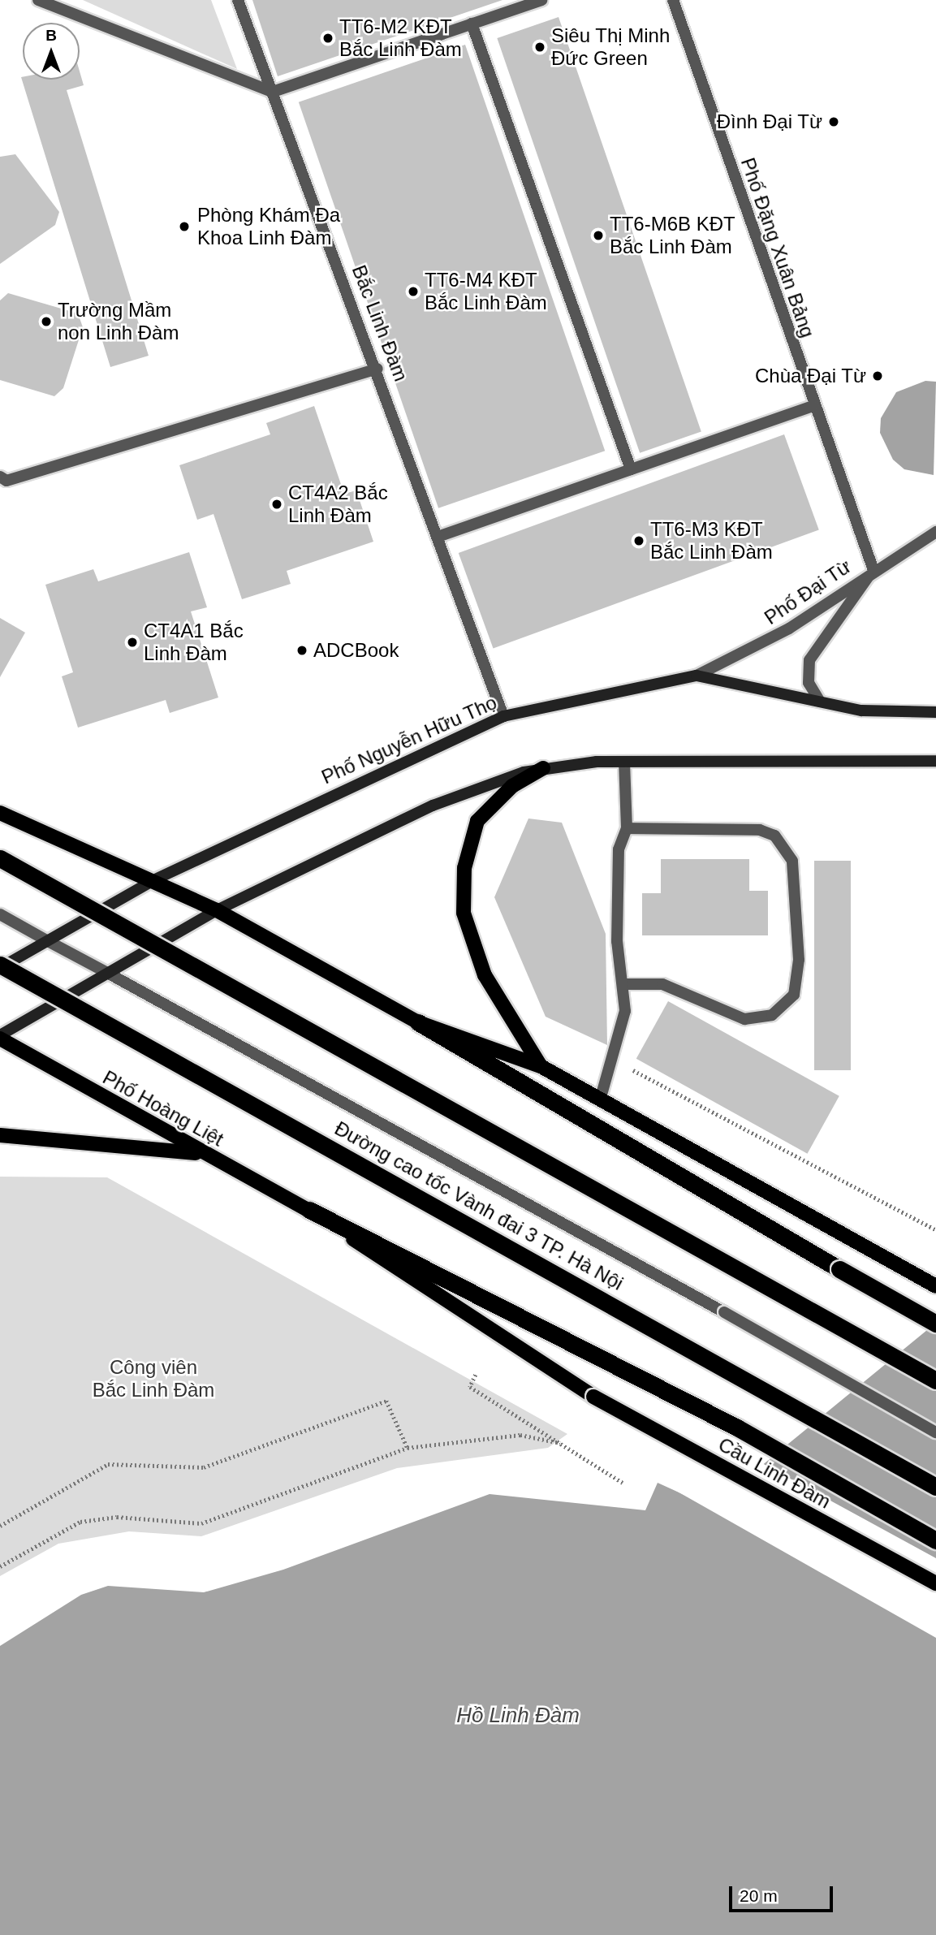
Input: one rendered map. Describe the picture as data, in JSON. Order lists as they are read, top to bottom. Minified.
{"streets":{"highway":["Đường cao tốc Vành đai 3 TP. Hà Nội"],"main road":["Phố Nguyễn Hữu Thọ","Phố Hoàng Liệt","Cầu Linh Đàm"],"street":["Phố Đặng Xuân Bảng","Bắc Linh Đàm","Phố Đại Từ"]},"crossings":[["Phố Đặng Xuân Bảng","Phố Đại Từ"],["Bắc Linh Đàm","Phố Nguyễn Hữu Thọ"],["Phố Đại Từ","Phố Nguyễn Hữu Thọ"],["Phố Nguyễn Hữu Thọ","Đường cao tốc Vành đai 3 TP. Hà Nội"],["Phố Hoàng Liệt","Cầu Linh Đàm"]],"water":["Hồ Linh Đàm"],"parks":["Công viên Bắc Linh Đàm"],"places":["TT6-M2 KĐT Bắc Linh Đàm","Siêu Thị Minh Đức Green","Đình Đại Từ","Phòng Khám Đa Khoa Linh Đàm","TT6-M6B KĐT Bắc Linh Đàm","TT6-M4 KĐT Bắc Linh Đàm","Trường Mầm non Linh Đàm","Chùa Đại Từ","CT4A2 Bắc Linh Đàm","TT6-M3 KĐT Bắc Linh Đàm","CT4A1 Bắc Linh Đàm","ADCBook"],"scale_bar":"20 m","north":"top"}
